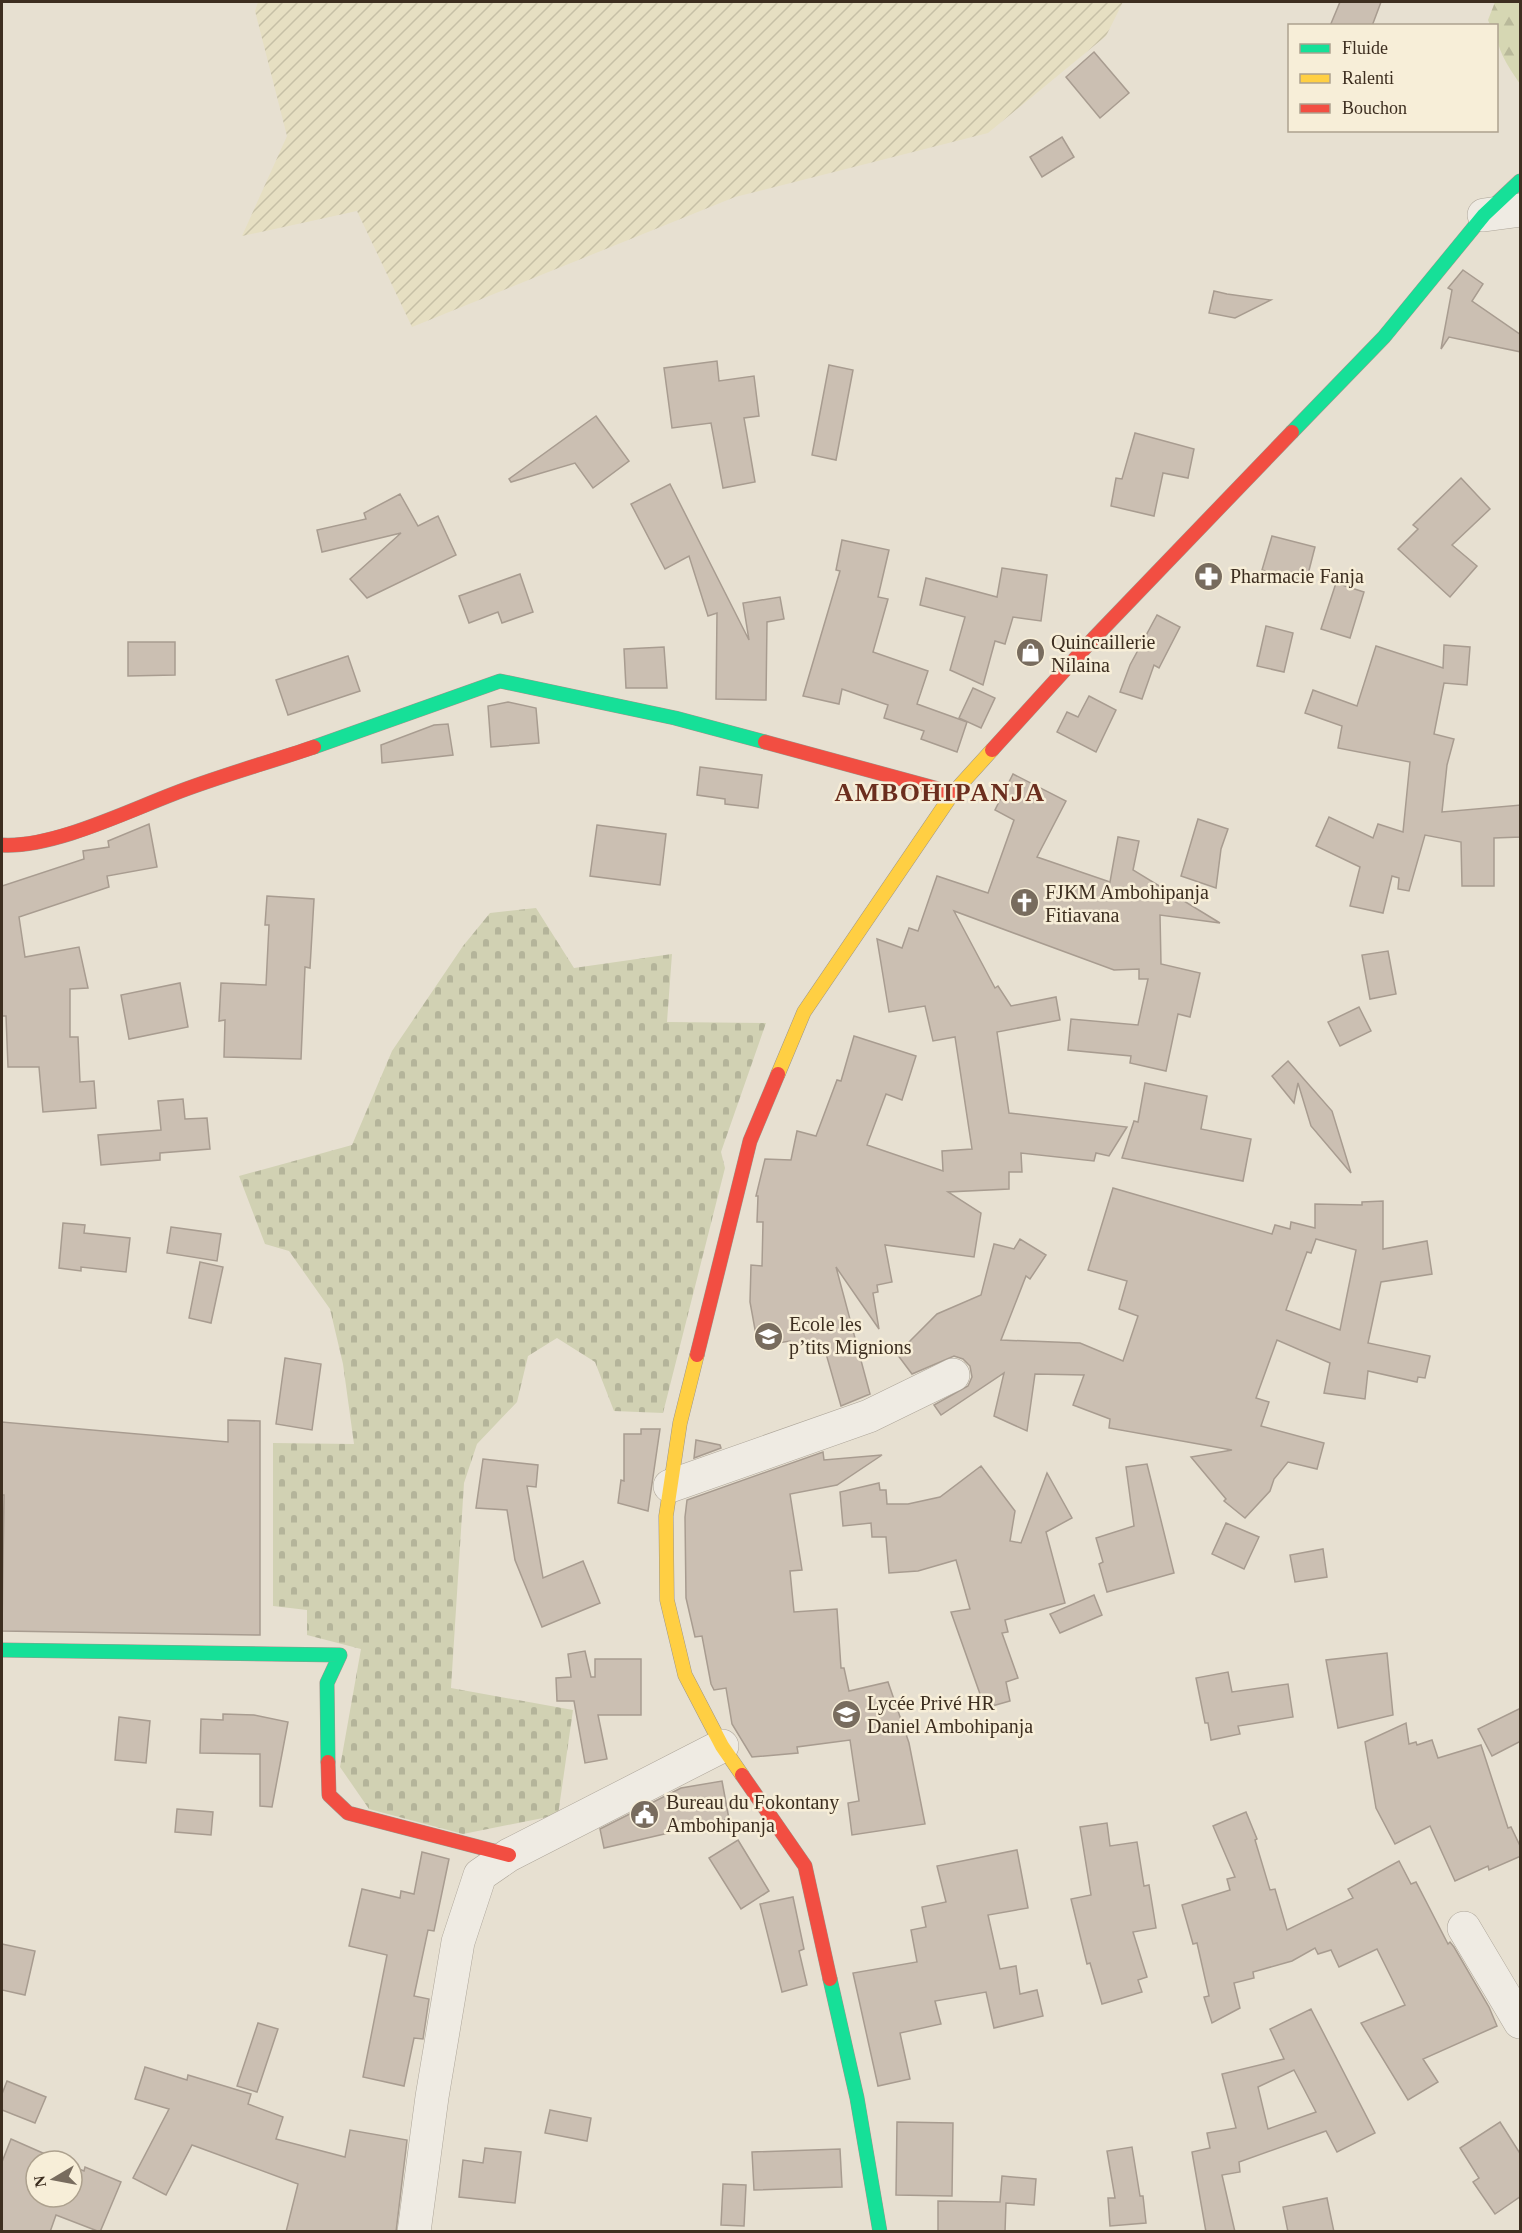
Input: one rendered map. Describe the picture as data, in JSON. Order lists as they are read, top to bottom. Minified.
{"districts":["AMBOHIPANJA"],"places":{"pharmacy":["Pharmacie Fanja"],"shop":["Quincaillerie Nilaina"],"church":["FJKM Ambohipanja Fitiavana"],"school or university":["Ecole les p’tits Mignions","Lycée Privé HR Daniel Ambohipanja"],"public building":["Bureau du Fokontany Ambohipanja"]},"legend":["Fluide","Ralenti","Bouchon"],"north":"left"}
